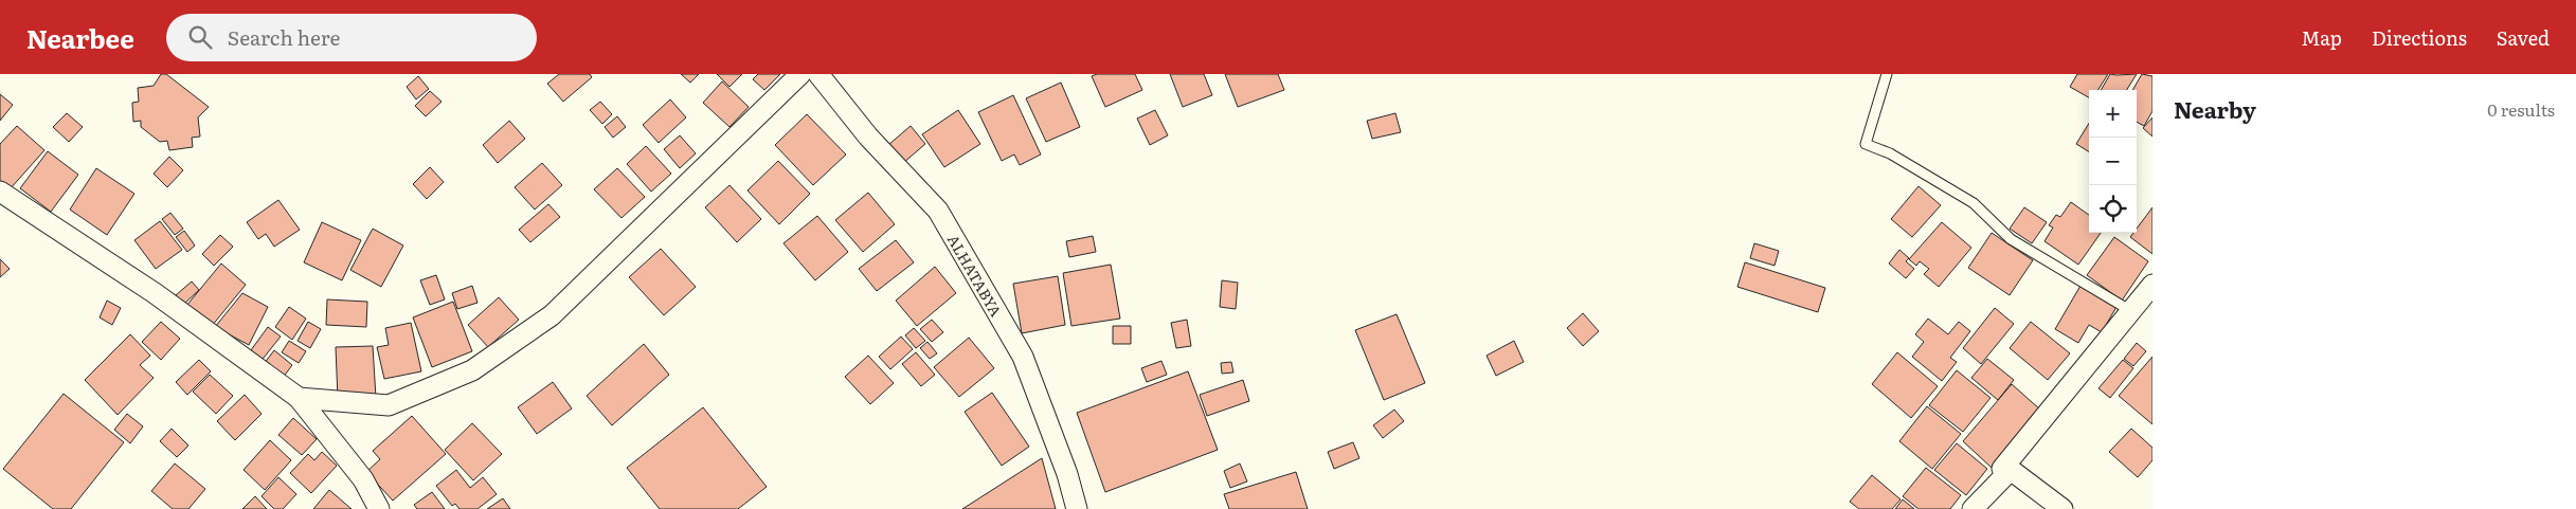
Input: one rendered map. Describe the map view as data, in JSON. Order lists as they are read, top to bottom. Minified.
{"streets":{"street":["ALHATABYA"]},"page":{"header":"Nearbee","search":"Search here","nav":["Map","Directions","Saved"],"heading":["Nearby","0 results"],"map_buttons":["+","−"]}}
